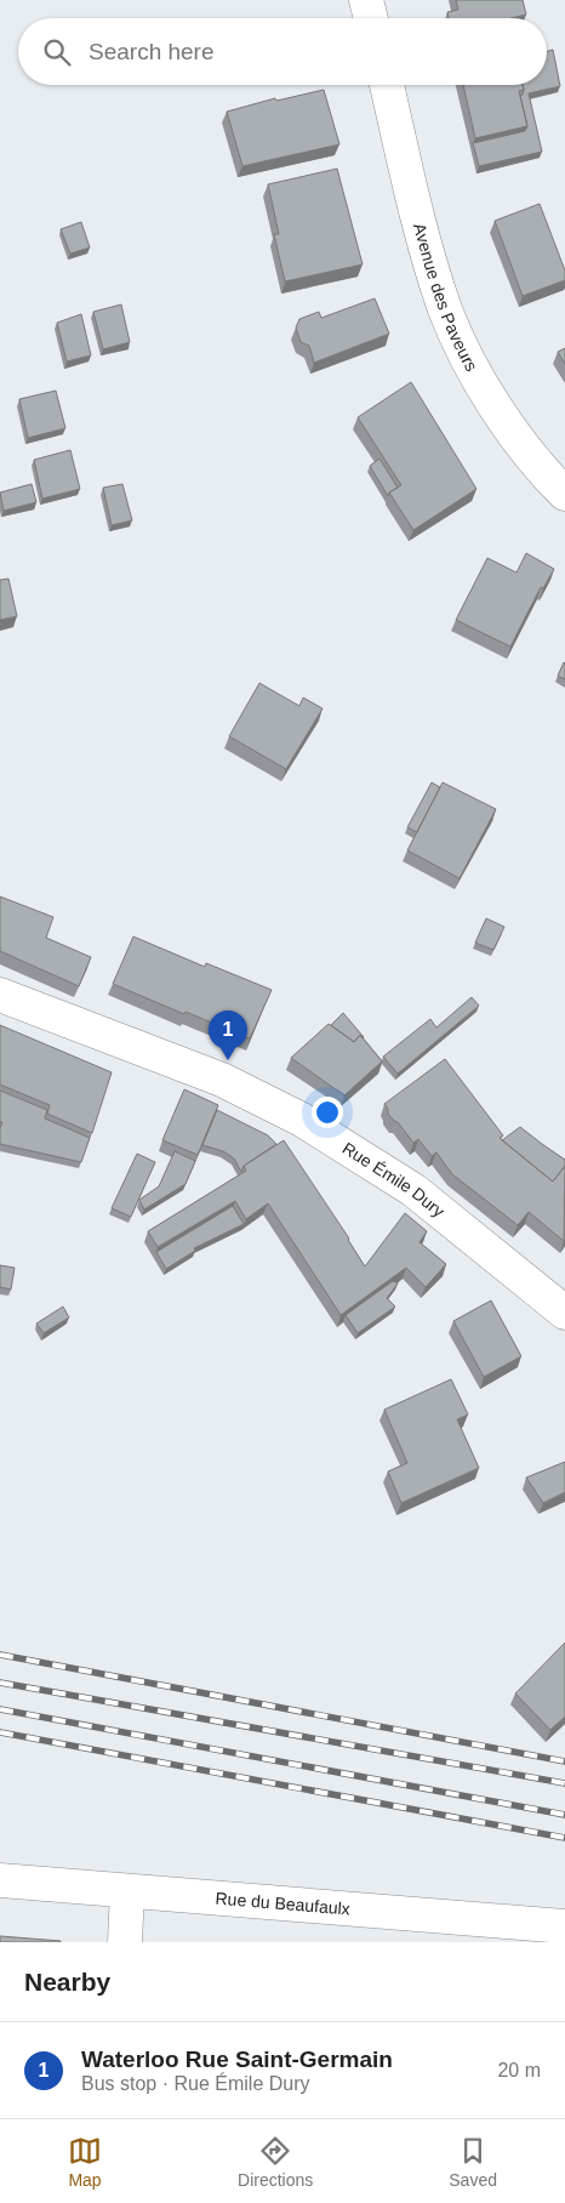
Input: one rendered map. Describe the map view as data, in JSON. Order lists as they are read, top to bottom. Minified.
{"streets":{"street":["Avenue des Paveurs","Rue Émile Dury","Rue du Beaufaulx"]},"page":{"search":"Search here","pins":"1","heading":"Nearby","list":[{"mark":"1","name":"Waterloo Rue Saint-Germain","note":"Bus stop · Rue Émile Dury","value":"20 m"}],"nav":["Map","Directions","Saved"]}}
